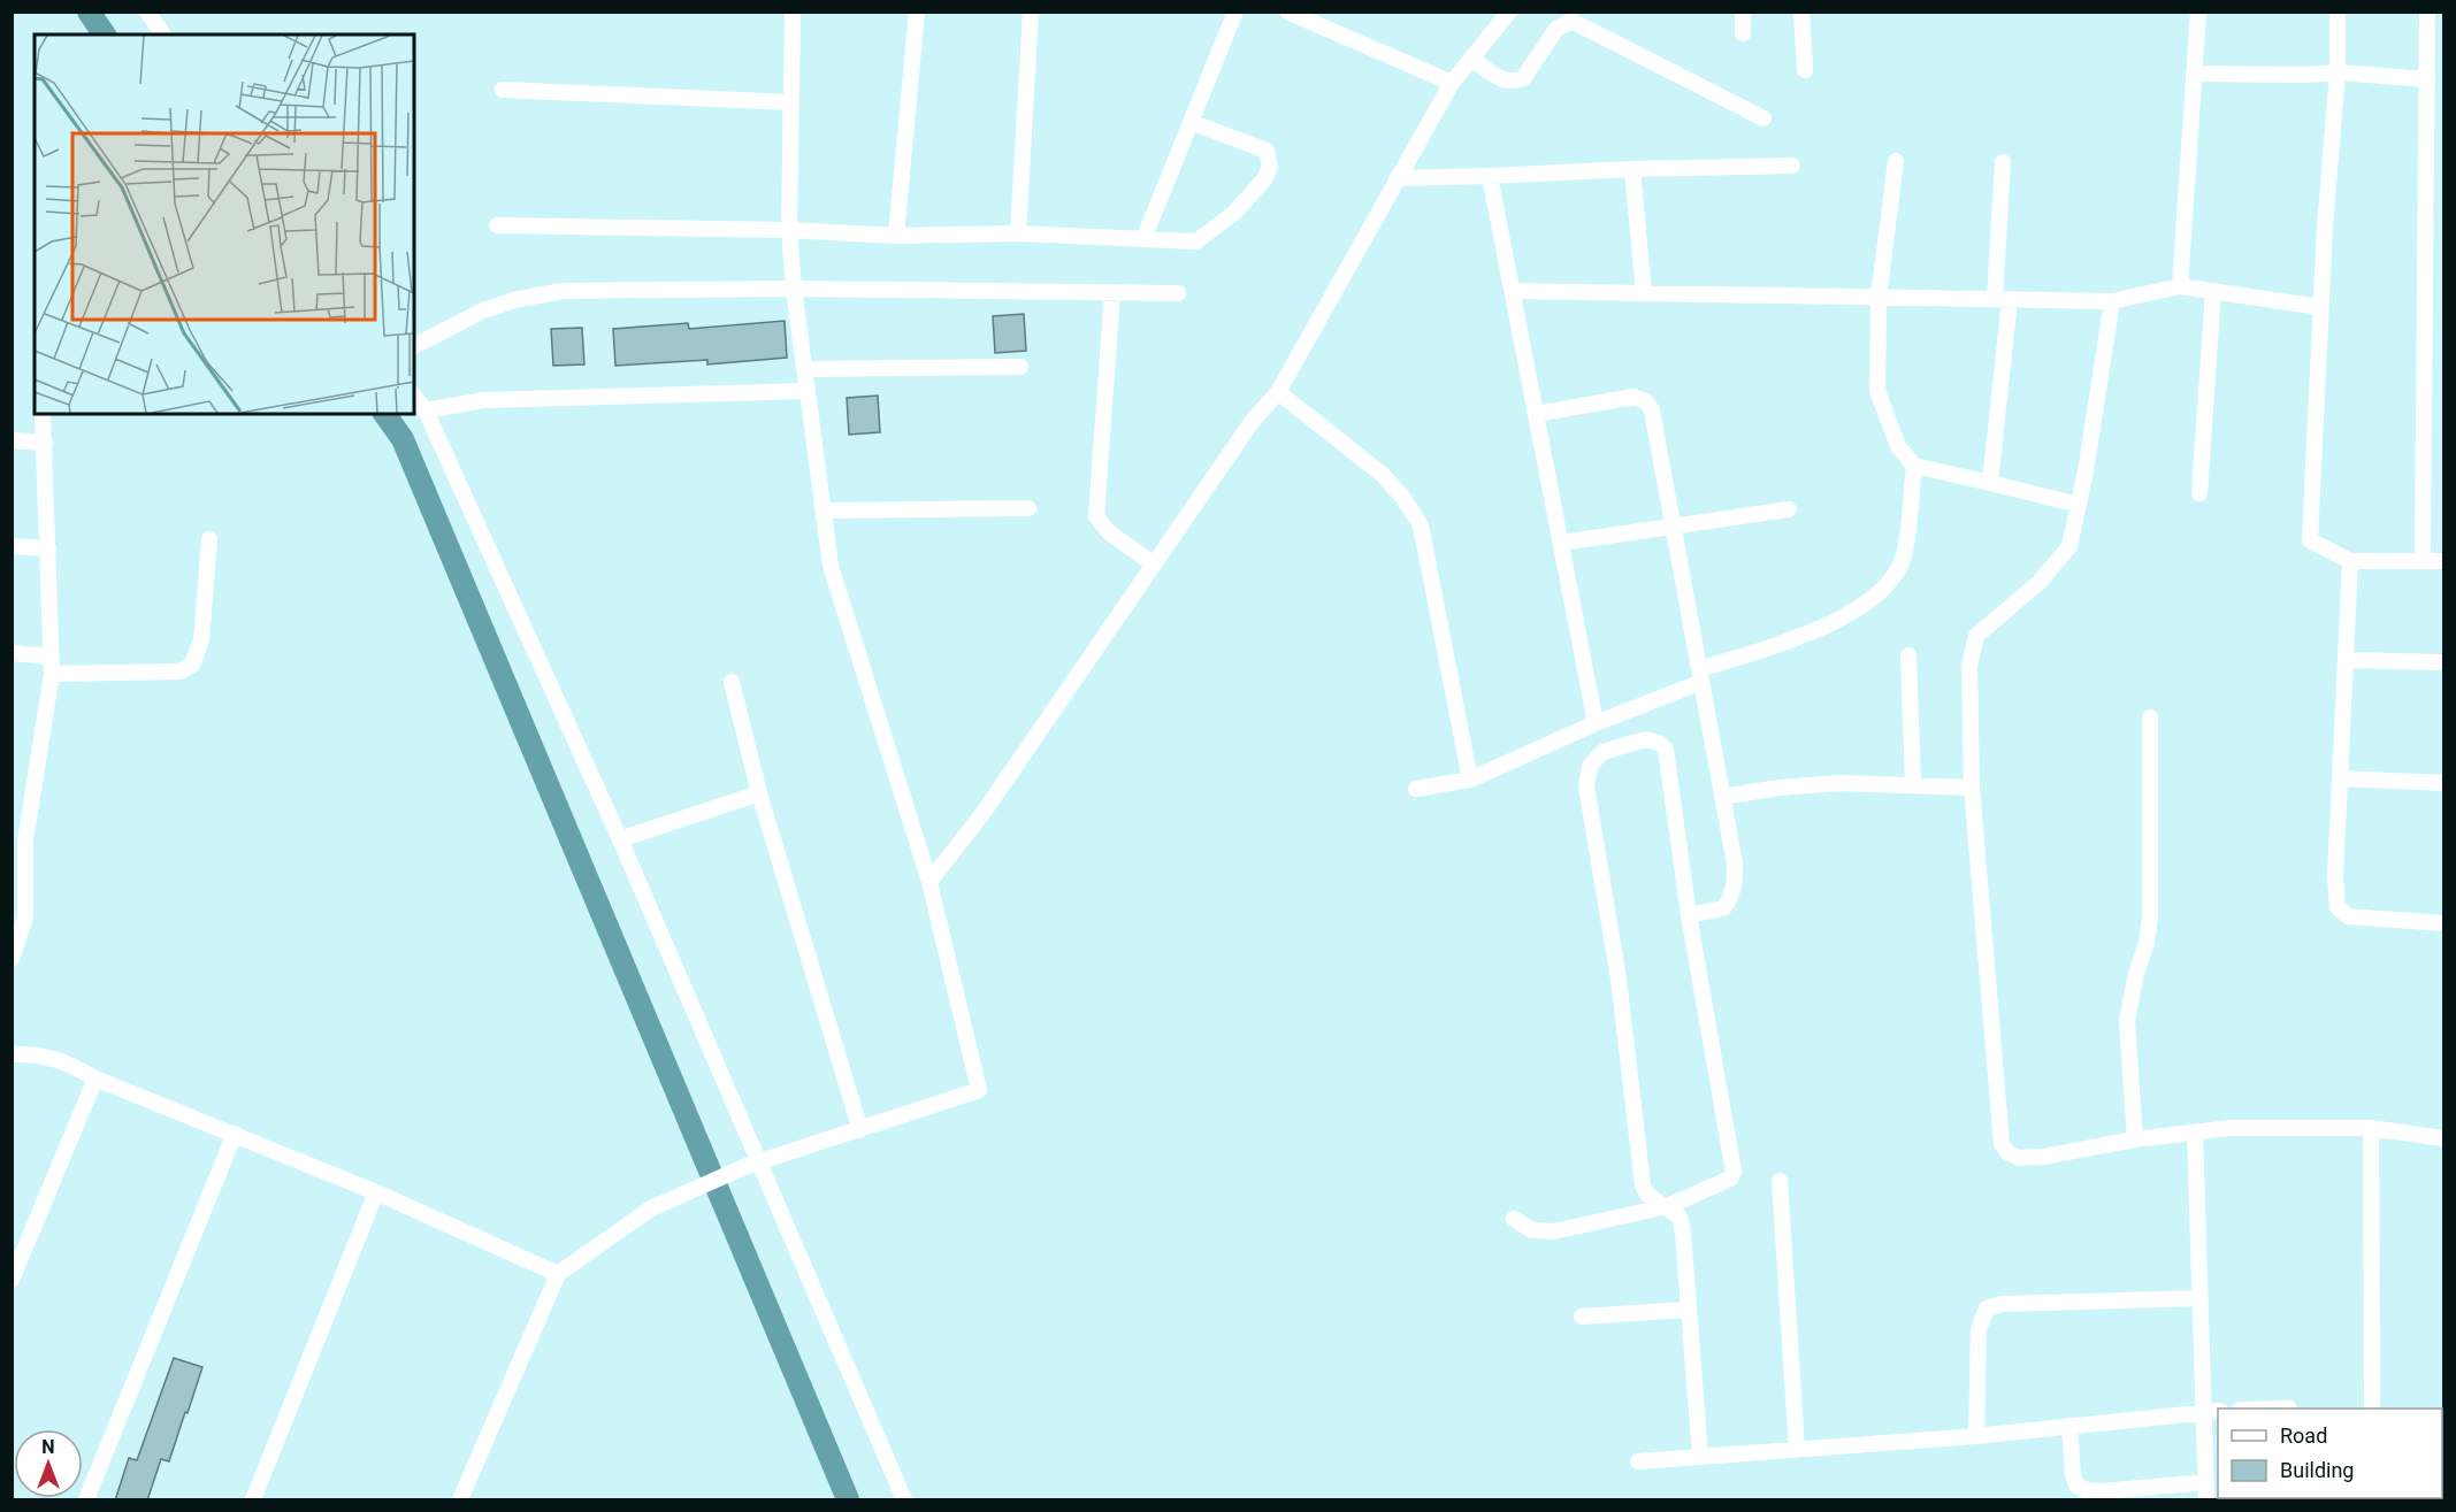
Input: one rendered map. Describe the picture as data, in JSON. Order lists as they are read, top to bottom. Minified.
{"legend":["Road","Building"],"north":"top"}
